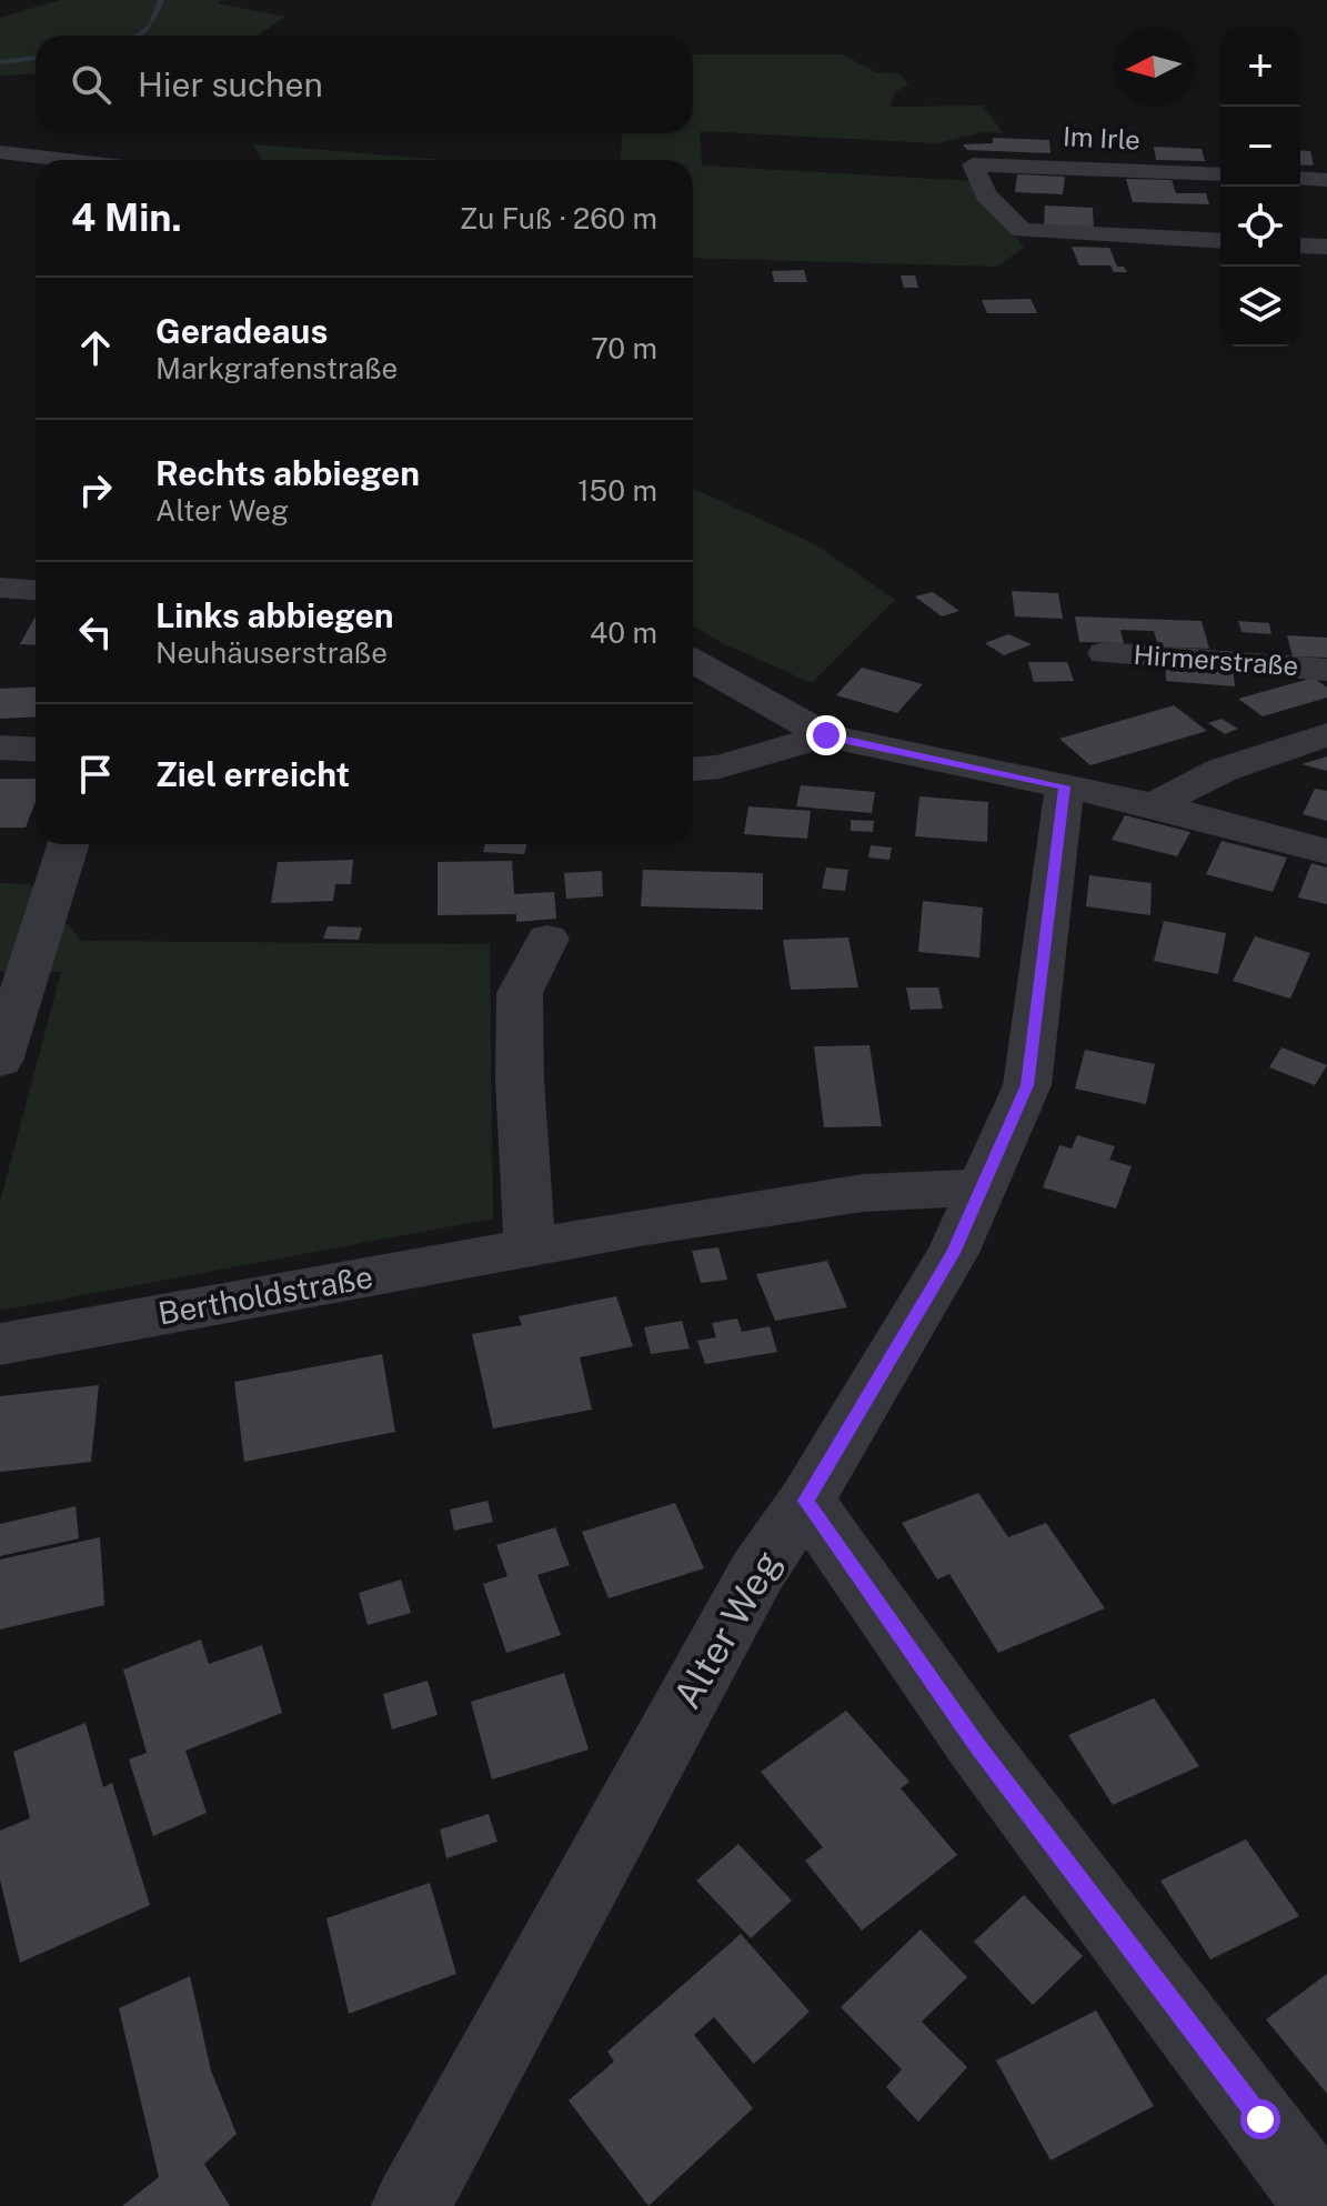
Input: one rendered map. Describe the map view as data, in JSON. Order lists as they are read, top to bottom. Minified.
{"streets":{"street":["Im Irle","Hirmerstraße","Bertholdstraße","Alter Weg"]},"crossings":[["Bertholdstraße","Alter Weg"]],"north":"left","page":{"map_buttons":["+","−"],"search":"Hier suchen","heading":["4 Min.","Zu Fuß · 260 m"],"list":[["Geradeaus","Markgrafenstraße","70 m"],["Rechts abbiegen","Alter Weg","150 m"],["Links abbiegen","Neuhäuserstraße","40 m"],"Ziel erreicht"]}}
